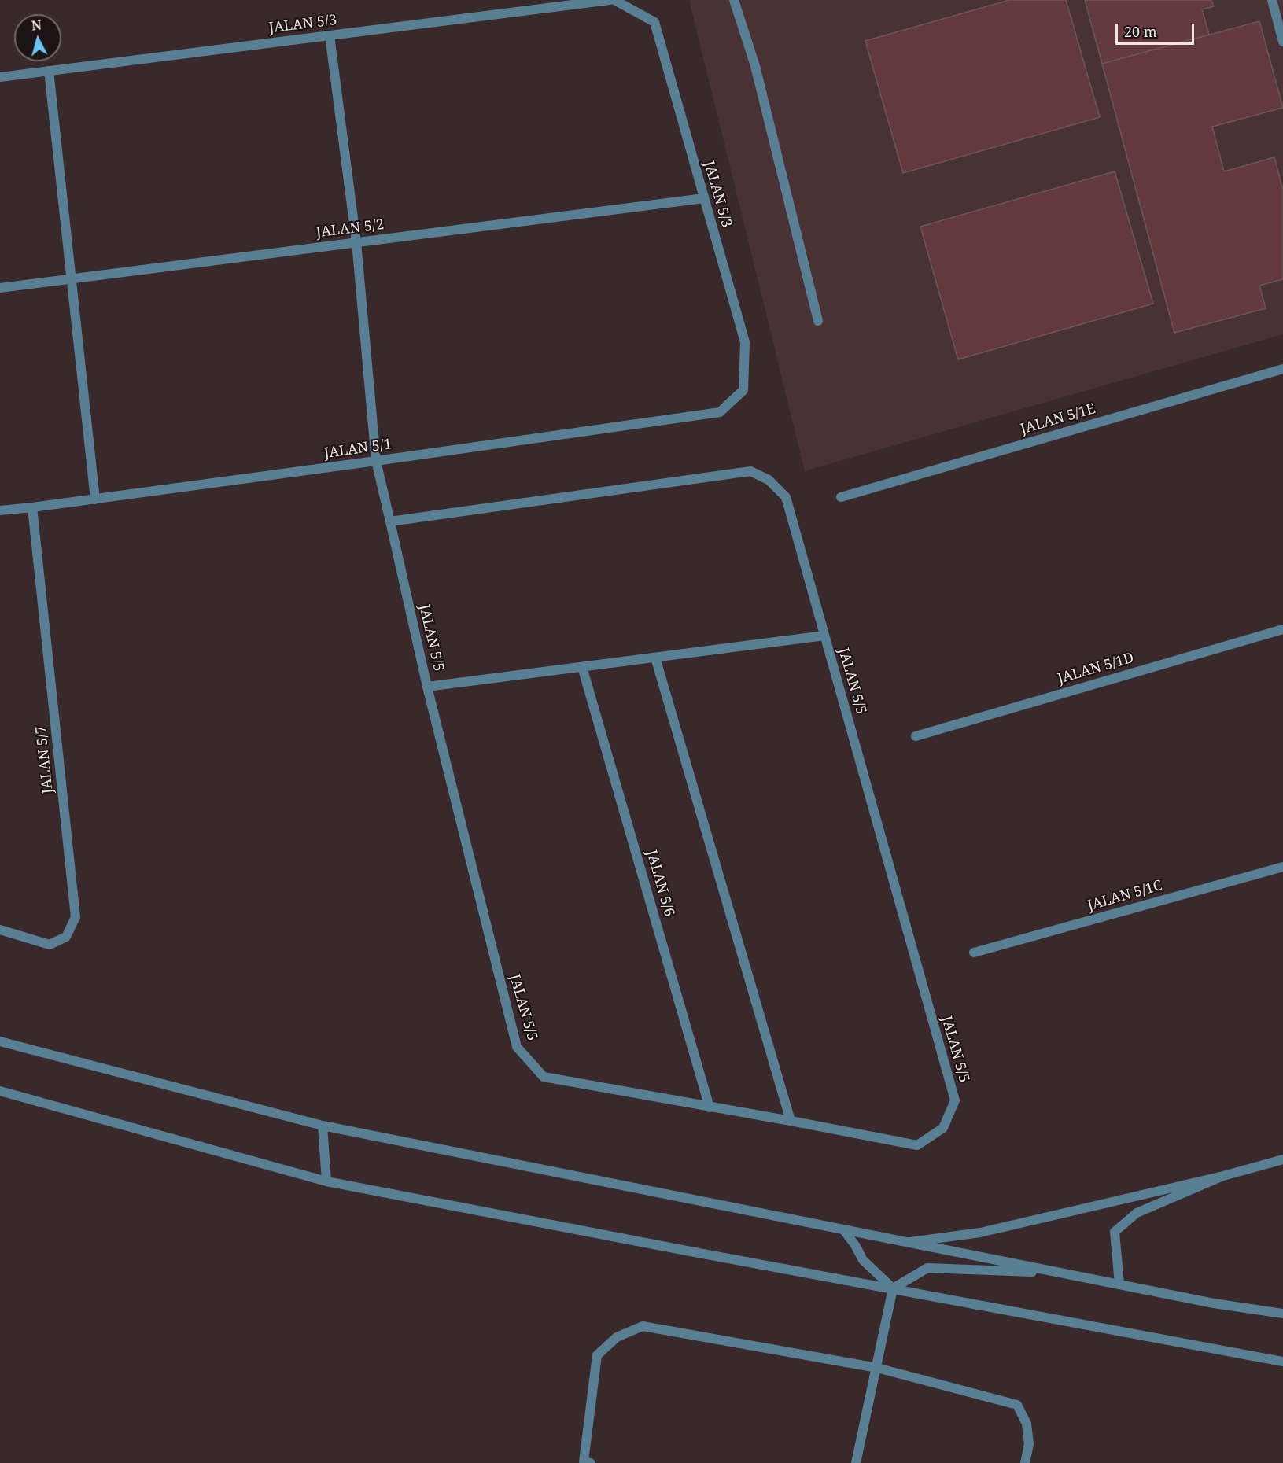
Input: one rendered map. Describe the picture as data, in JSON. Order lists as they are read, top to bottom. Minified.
{"streets":{"street":["JALAN 5/3","JALAN 5/2","JALAN 5/1E","JALAN 5/1","JALAN 5/5","JALAN 5/1D","JALAN 5/7","JALAN 5/6","JALAN 5/1C"]},"crossings":[["JALAN 5/3","JALAN 5/2"],["JALAN 5/3","JALAN 5/1"],["JALAN 5/3","JALAN 5/5"],["JALAN 5/2","JALAN 5/5"],["JALAN 5/1","JALAN 5/5"],["JALAN 5/1","JALAN 5/7"],["JALAN 5/5","JALAN 5/6"]],"scale_bar":"20 m","north":"top"}
